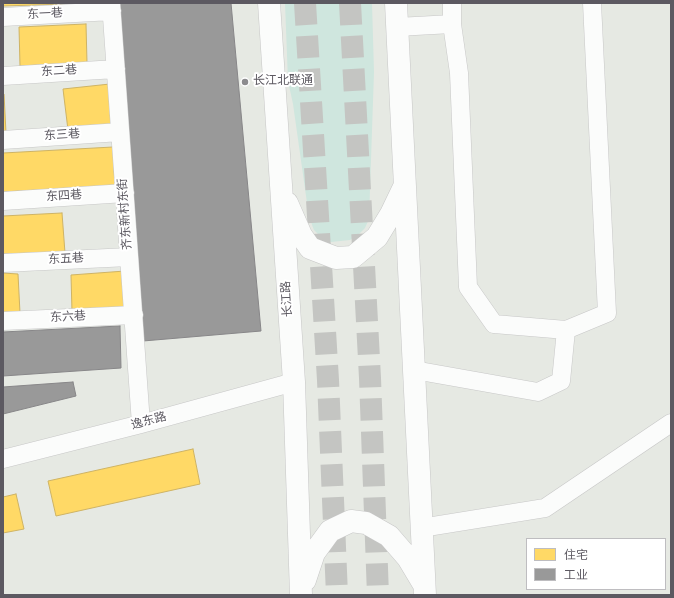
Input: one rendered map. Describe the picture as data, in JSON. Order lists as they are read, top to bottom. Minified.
{"streets":{"main road":["长江路"],"street":["东一巷","东二巷","东三巷","东四巷","齐东新村东街","东五巷","东六巷","逸东路"]},"crossings":[["东一巷","齐东新村东街"],["东二巷","齐东新村东街"],["东三巷","齐东新村东街"],["东四巷","齐东新村东街"],["齐东新村东街","东五巷"],["齐东新村东街","东六巷"],["齐东新村东街","逸东路"],["长江路","逸东路"]],"places":["长江北联通"],"legend":["住宅","工业"]}
